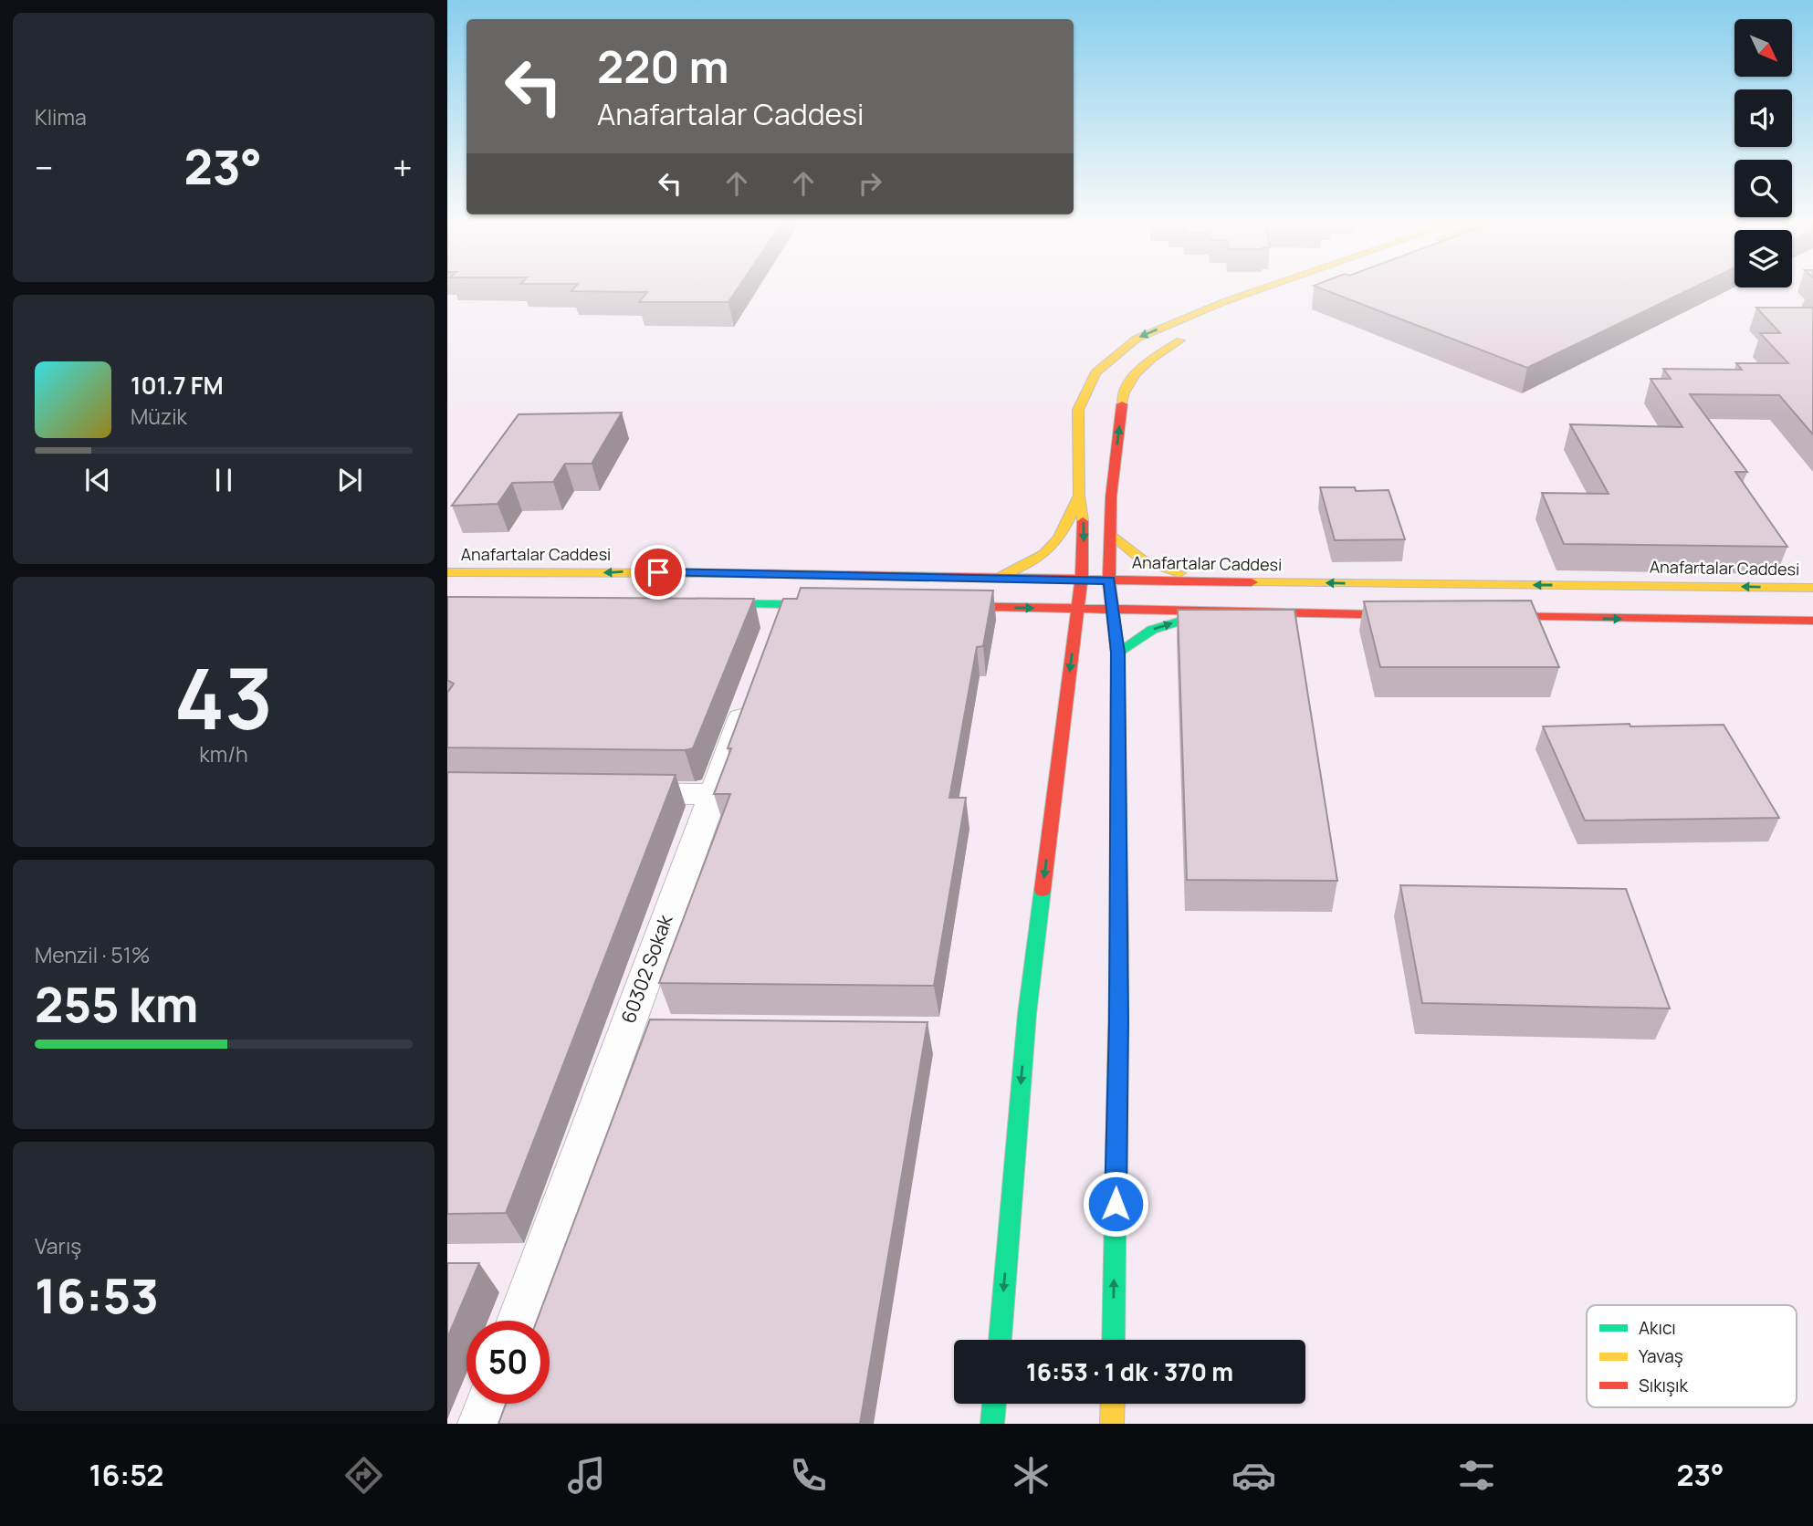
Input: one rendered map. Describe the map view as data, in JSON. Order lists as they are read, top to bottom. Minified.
{"streets":{"main road":["Anafartalar Caddesi"],"street":["60302 Sokak"]},"legend":["Akıcı","Yavaş","Sıkışık"],"north":"bottom right","page":{"tile":["Klima",["43","km/h"],["Menzil · 51%","255 km"],["Varış","16:53"]],"turn":["220 m","Anafartalar Caddesi"],"heat":["−","23°","+"],"song":["101.7 FM","Müzik"],"limit":"50","trip":"16:53 · 1 dk · 370 m","tabs":["16:52","23°"]}}
